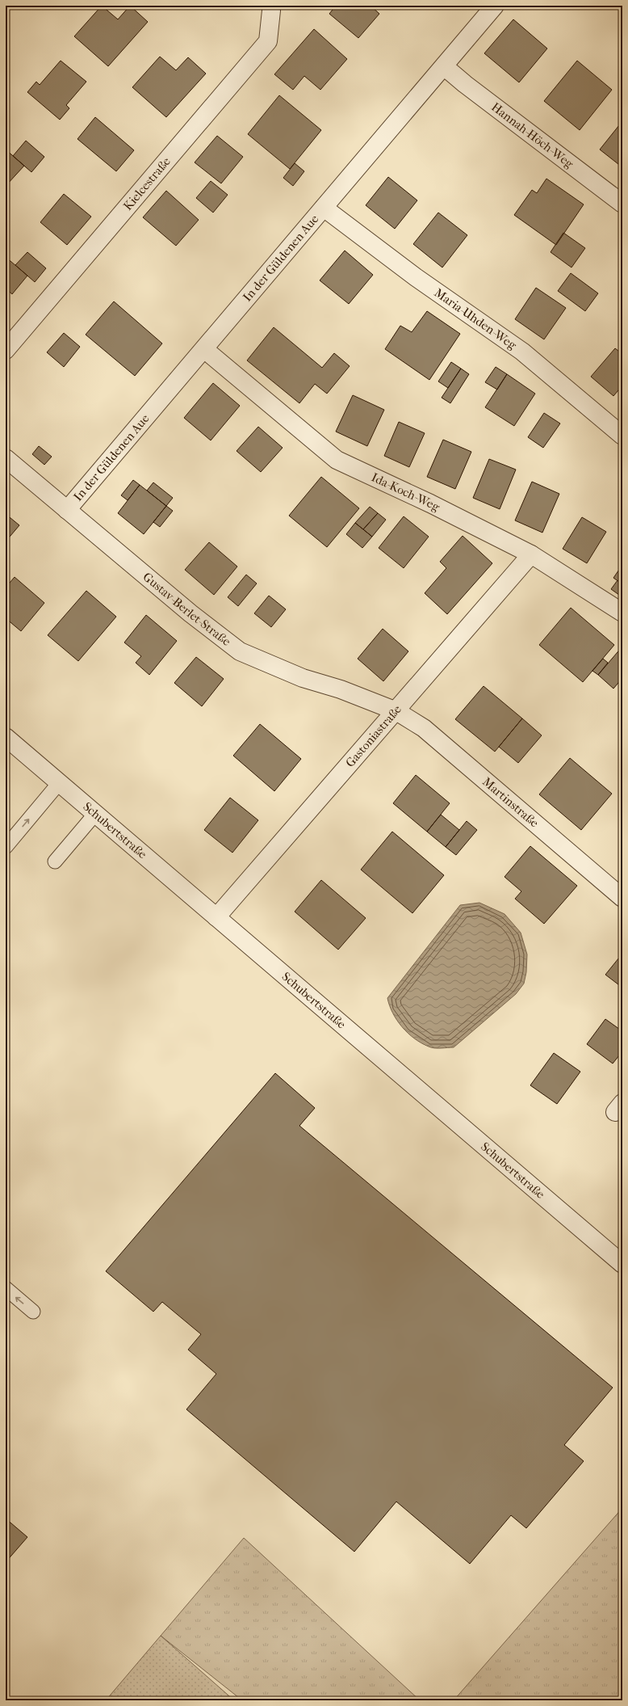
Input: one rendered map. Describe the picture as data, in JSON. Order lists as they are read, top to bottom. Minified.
{"streets":{"street":["Hannah-Höch-Weg","Kielcestraße","In der Güldenen Aue","Maria-Uhden-Weg","Ida-Koch-Weg","Gustav-Berlet-Straße","Gastoniastraße","Martinstraße","Schubertstraße"]},"crossings":[["Hannah-Höch-Weg","In der Güldenen Aue"],["In der Güldenen Aue","Maria-Uhden-Weg"],["In der Güldenen Aue","Ida-Koch-Weg"],["In der Güldenen Aue","Gustav-Berlet-Straße"],["Ida-Koch-Weg","Gastoniastraße"],["Gustav-Berlet-Straße","Gastoniastraße"],["Gustav-Berlet-Straße","Martinstraße"],["Gastoniastraße","Martinstraße"],["Gastoniastraße","Schubertstraße"]]}
